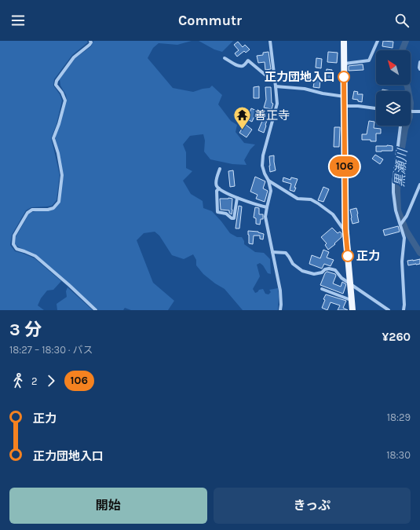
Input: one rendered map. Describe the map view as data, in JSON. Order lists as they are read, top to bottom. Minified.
{"water":["黒瀬川"],"places":{"other":["正力団地入口","正力"],"temple":["善正寺"]},"lines":["bus line 106"],"north":"top left","page":{"header":"Commutr","on_map":"106","heading":["3 分","18:27 – 18:30 · バス","¥260"],"legs":["2","106"],"list":[{"name":"正力","value":"18:29"},{"name":"正力団地入口","value":"18:30"}],"buttons":["開始","きっぷ"]}}
